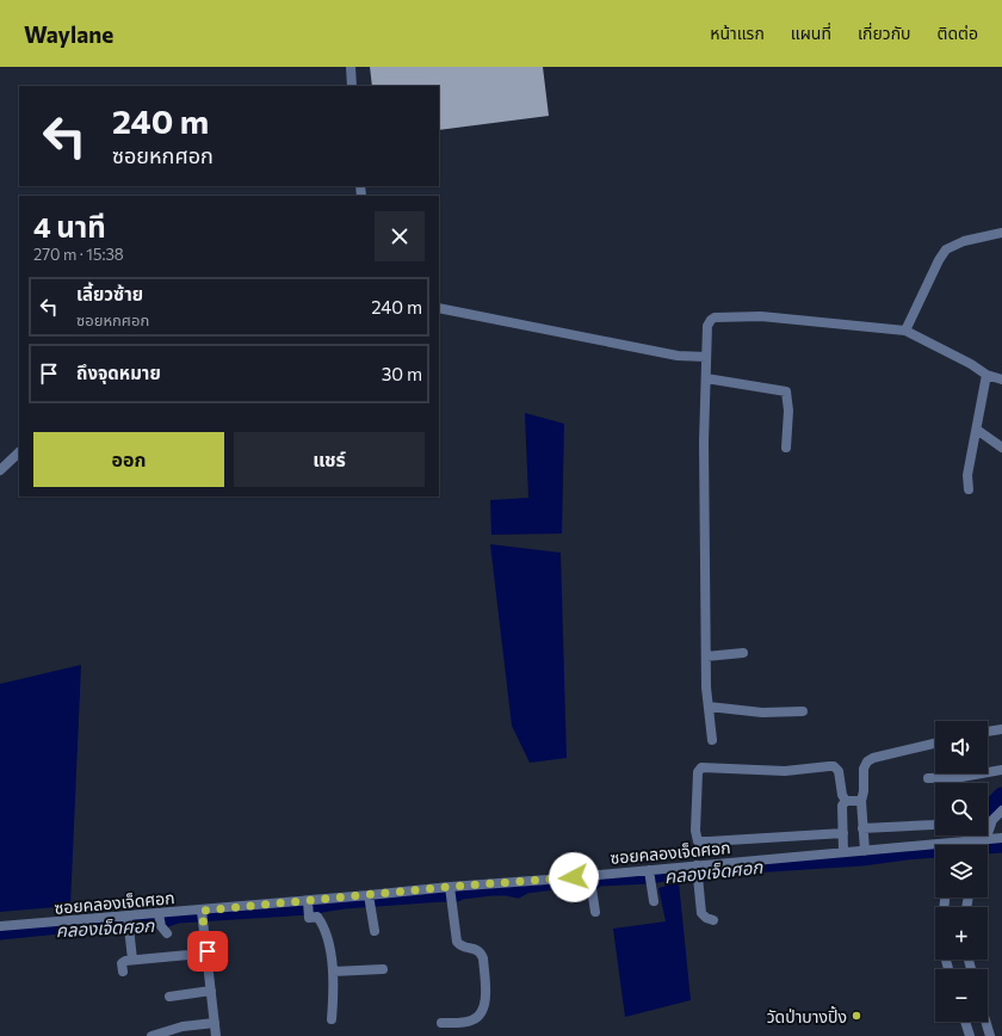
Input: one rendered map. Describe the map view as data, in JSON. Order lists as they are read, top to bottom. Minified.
{"streets":{"street":["ซอยคลองเจ็ดศอก"]},"water":["คลองเจ็ดศอก"],"places":["วัดป่าบางปิ้ง"],"page":{"header":"Waylane","nav":["หน้าแรก","แผนที่","เกี่ยวกับ","ติดต่อ"],"turn":["240 m","ซอยหกศอก"],"heading":["4 นาที","270 m · 15:38"],"list":[{"name":"เลี้ยวซ้าย","note":"ซอยหกศอก","value":"240 m"},{"name":"ถึงจุดหมาย","value":"30 m"}],"buttons":["ออก","แชร์"],"map_buttons":["+","−"]}}
